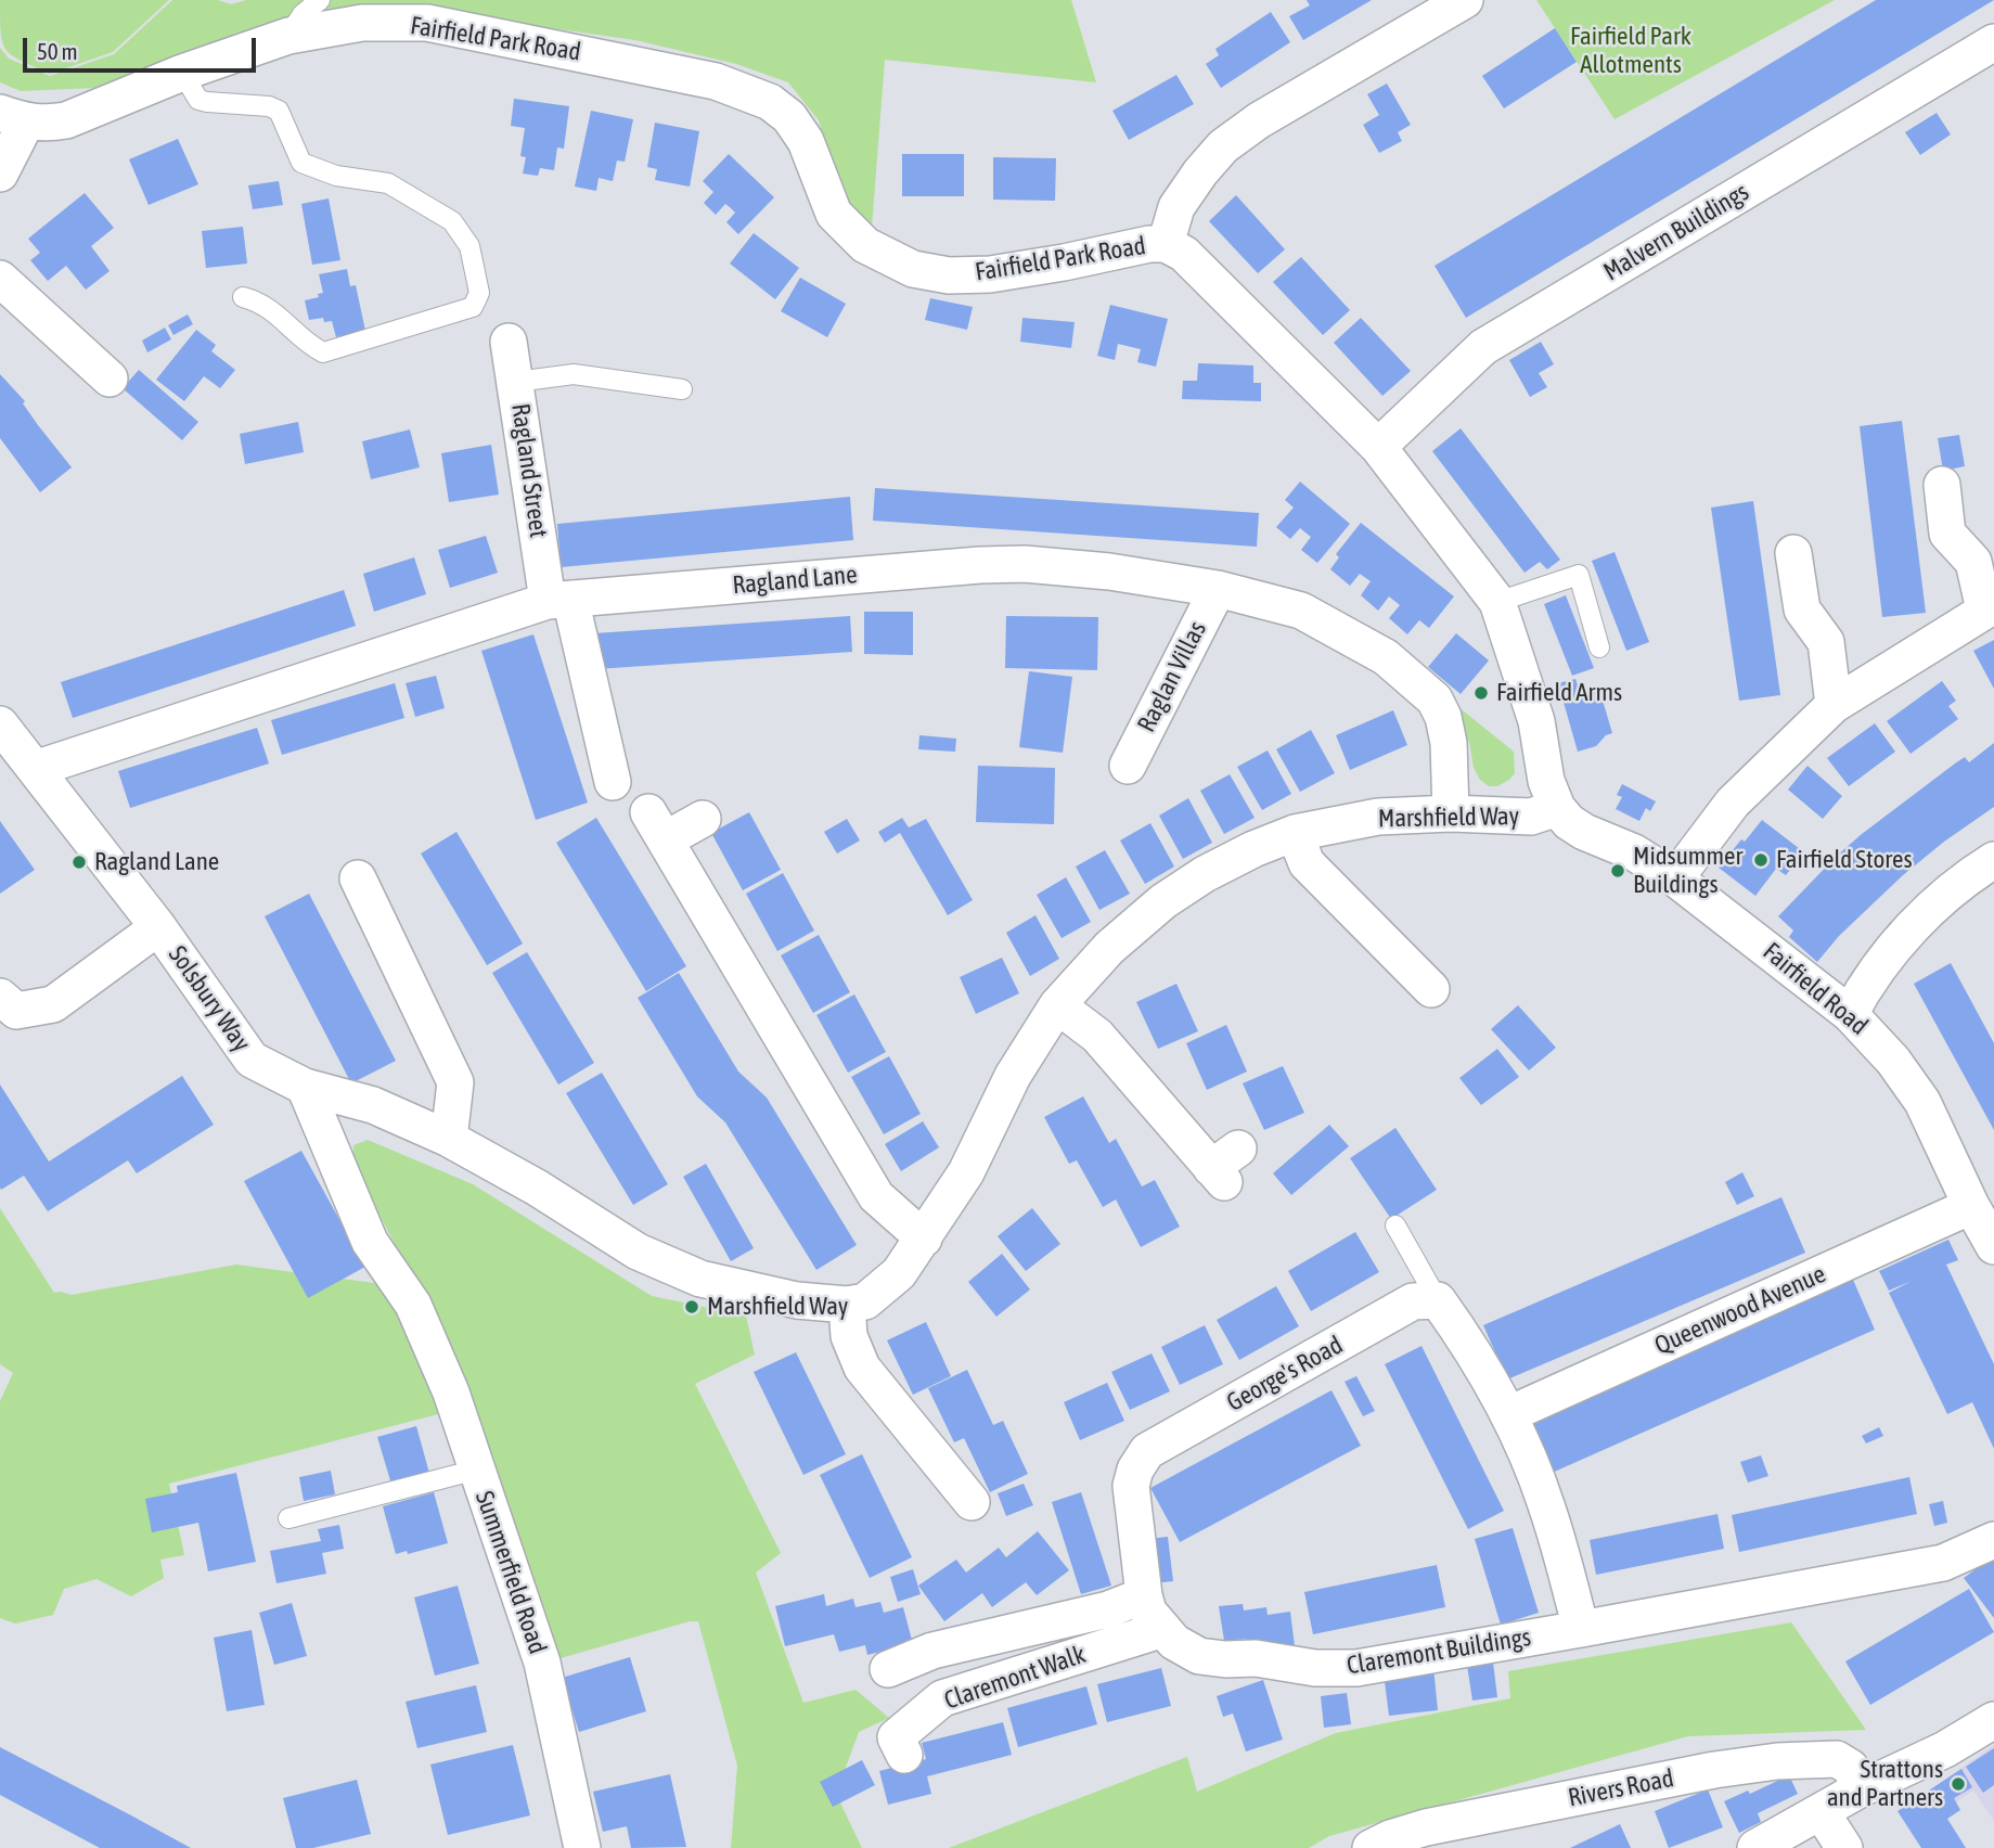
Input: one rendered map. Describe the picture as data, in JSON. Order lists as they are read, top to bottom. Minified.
{"streets":{"street":["Fairfield Park Road","Malvern Buildings","Ragland Street","Ragland Lane","Raglan Villas","Marshfield Way","Fairfield Road","Solsbury Way","Queenwood Avenue","George's Road","Summerfield Road","Claremont Buildings","Claremont Walk","Rivers Road"]},"crossings":[["Fairfield Park Road","Malvern Buildings"],["Fairfield Park Road","Marshfield Way"],["Fairfield Park Road","Fairfield Road"],["Ragland Street","Ragland Lane"],["Ragland Lane","Raglan Villas"],["Ragland Lane","Marshfield Way"],["Ragland Lane","Solsbury Way"],["Marshfield Way","Fairfield Road"],["Marshfield Way","Solsbury Way"],["Marshfield Way","Summerfield Road"],["Fairfield Road","Queenwood Avenue"],["Solsbury Way","Summerfield Road"],["George's Road","Claremont Buildings"],["George's Road","Claremont Walk"],["Claremont Buildings","Claremont Walk"]],"parks":["Fairfield Park Allotments"],"places":["Fairfield Arms","Fairfield Stores","Ragland Lane","Midsummer Buildings","Marshfield Way","Strattons and Partners"],"scale_bar":"50 m"}
